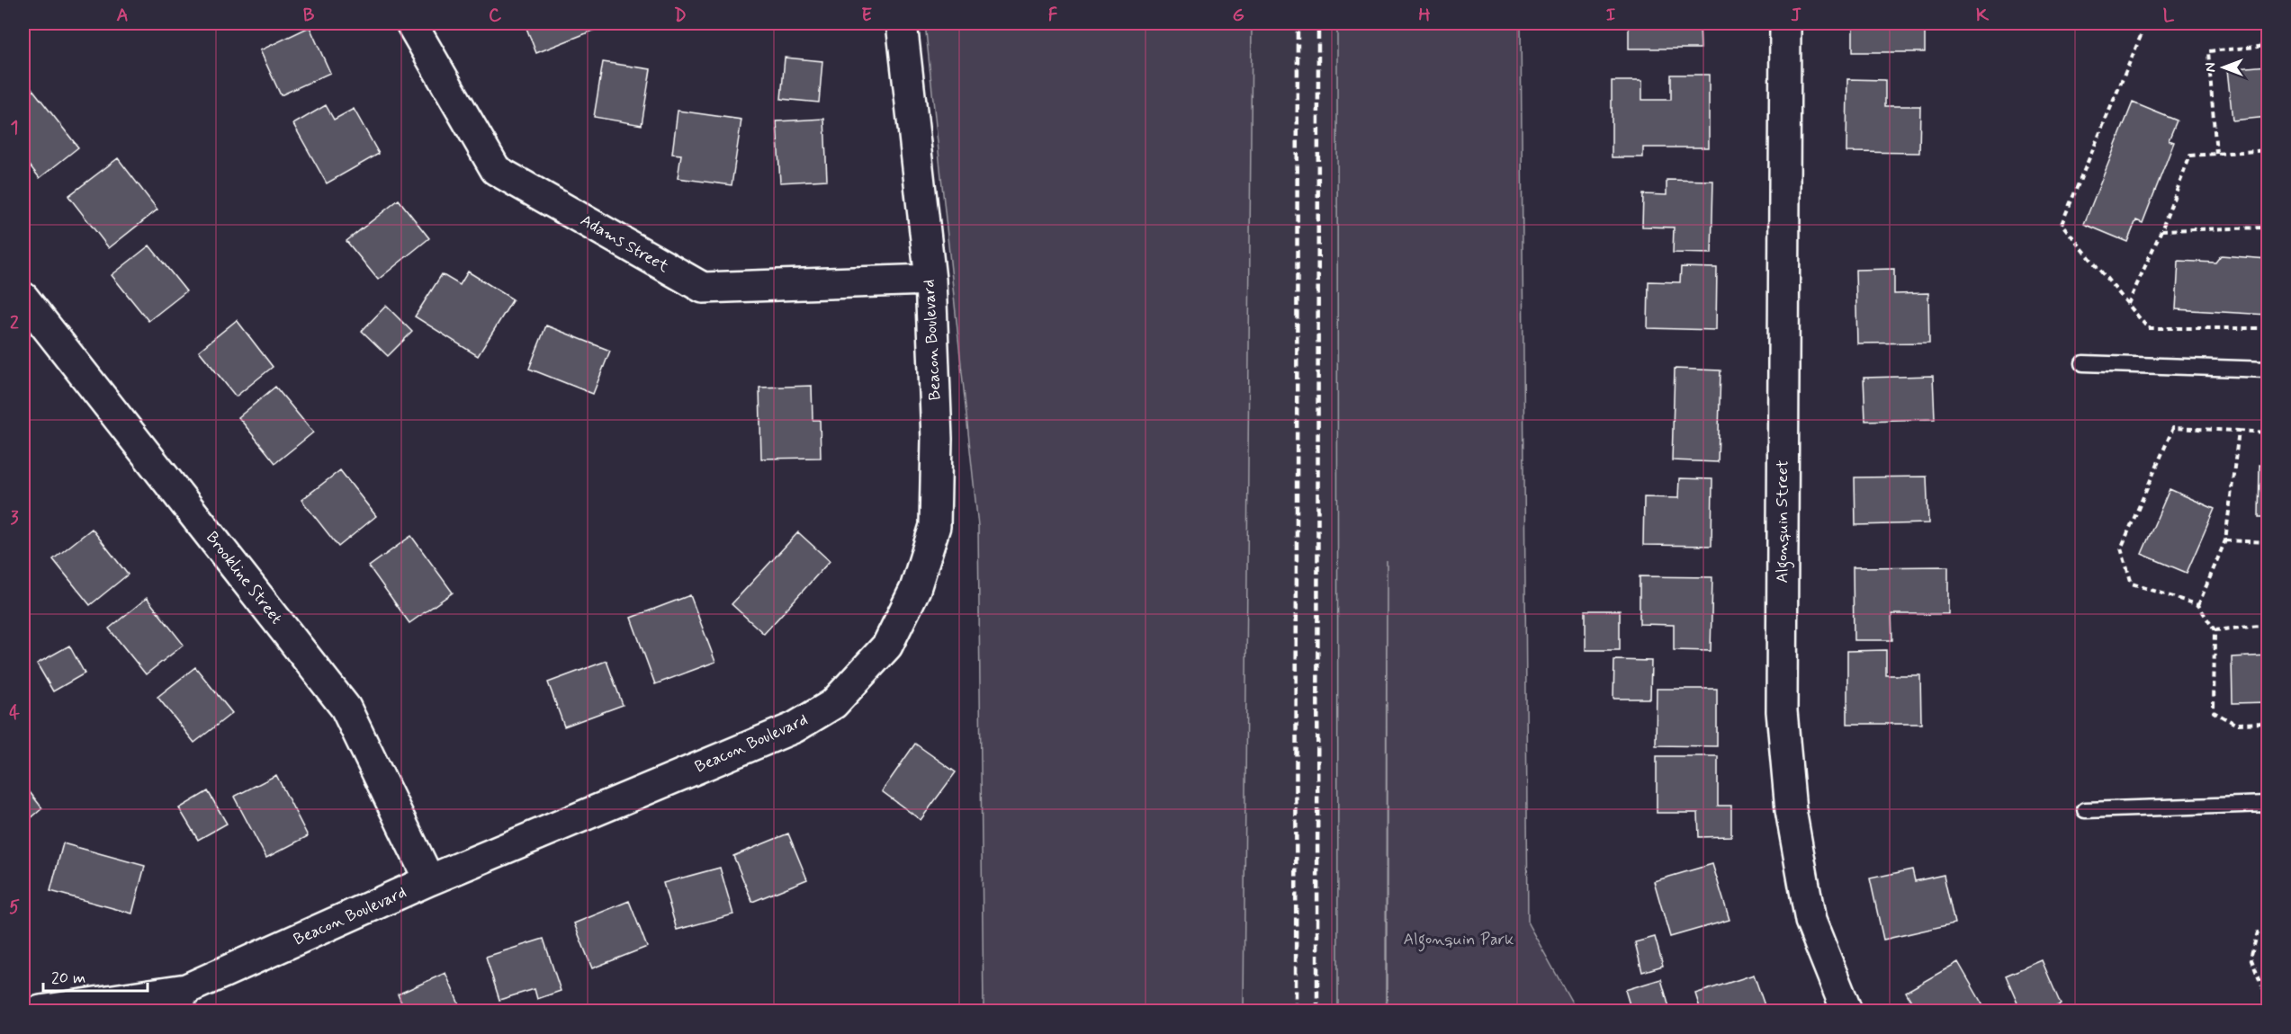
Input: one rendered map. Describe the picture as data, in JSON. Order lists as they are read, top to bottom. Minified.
{"streets":{"street":["Adams Street","Beacon Boulevard","Algonquin Street","Brookline Street"]},"crossings":[["Adams Street","Beacon Boulevard"],["Beacon Boulevard","Brookline Street"]],"parks":["Algonquin Park"],"scale_bar":"20 m","north":"left","grid":{"columns":["A","B","C","D","E","F","G","H","I","J","K","L"],"rows":["1","2","3","4","5"]}}
